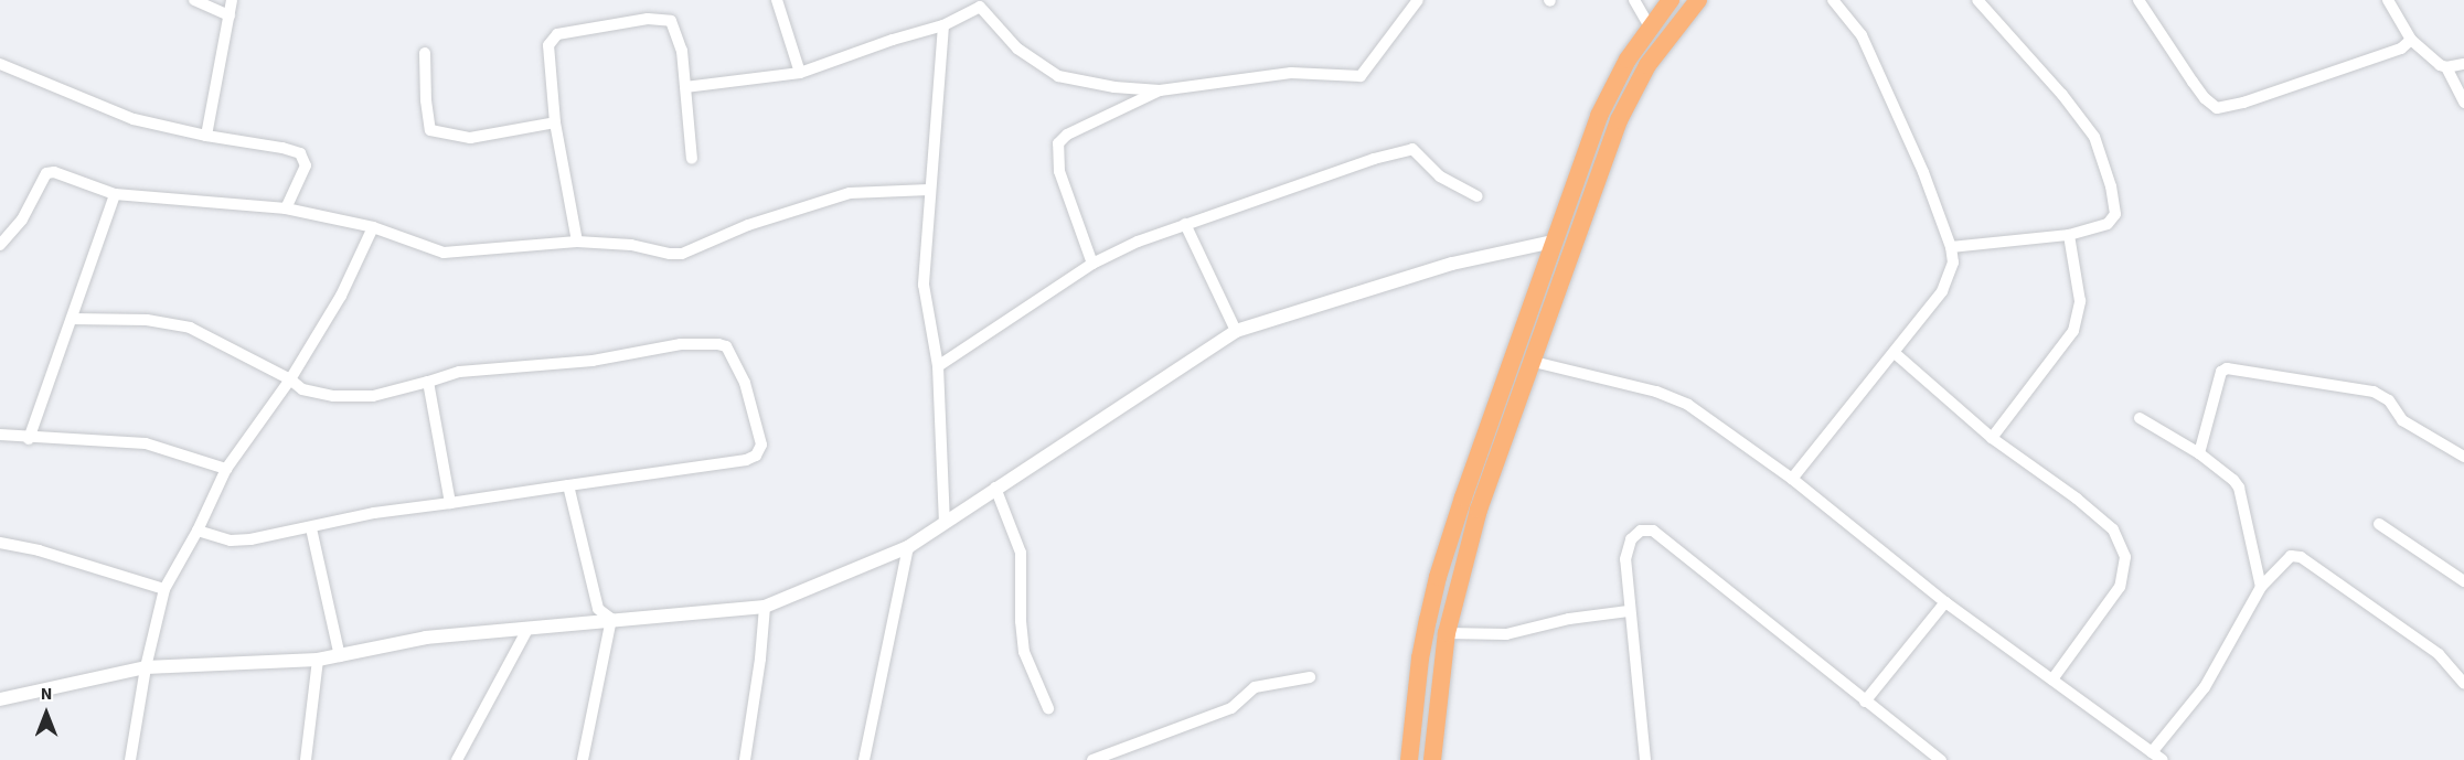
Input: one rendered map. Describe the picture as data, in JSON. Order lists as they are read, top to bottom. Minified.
{"north":"top"}
